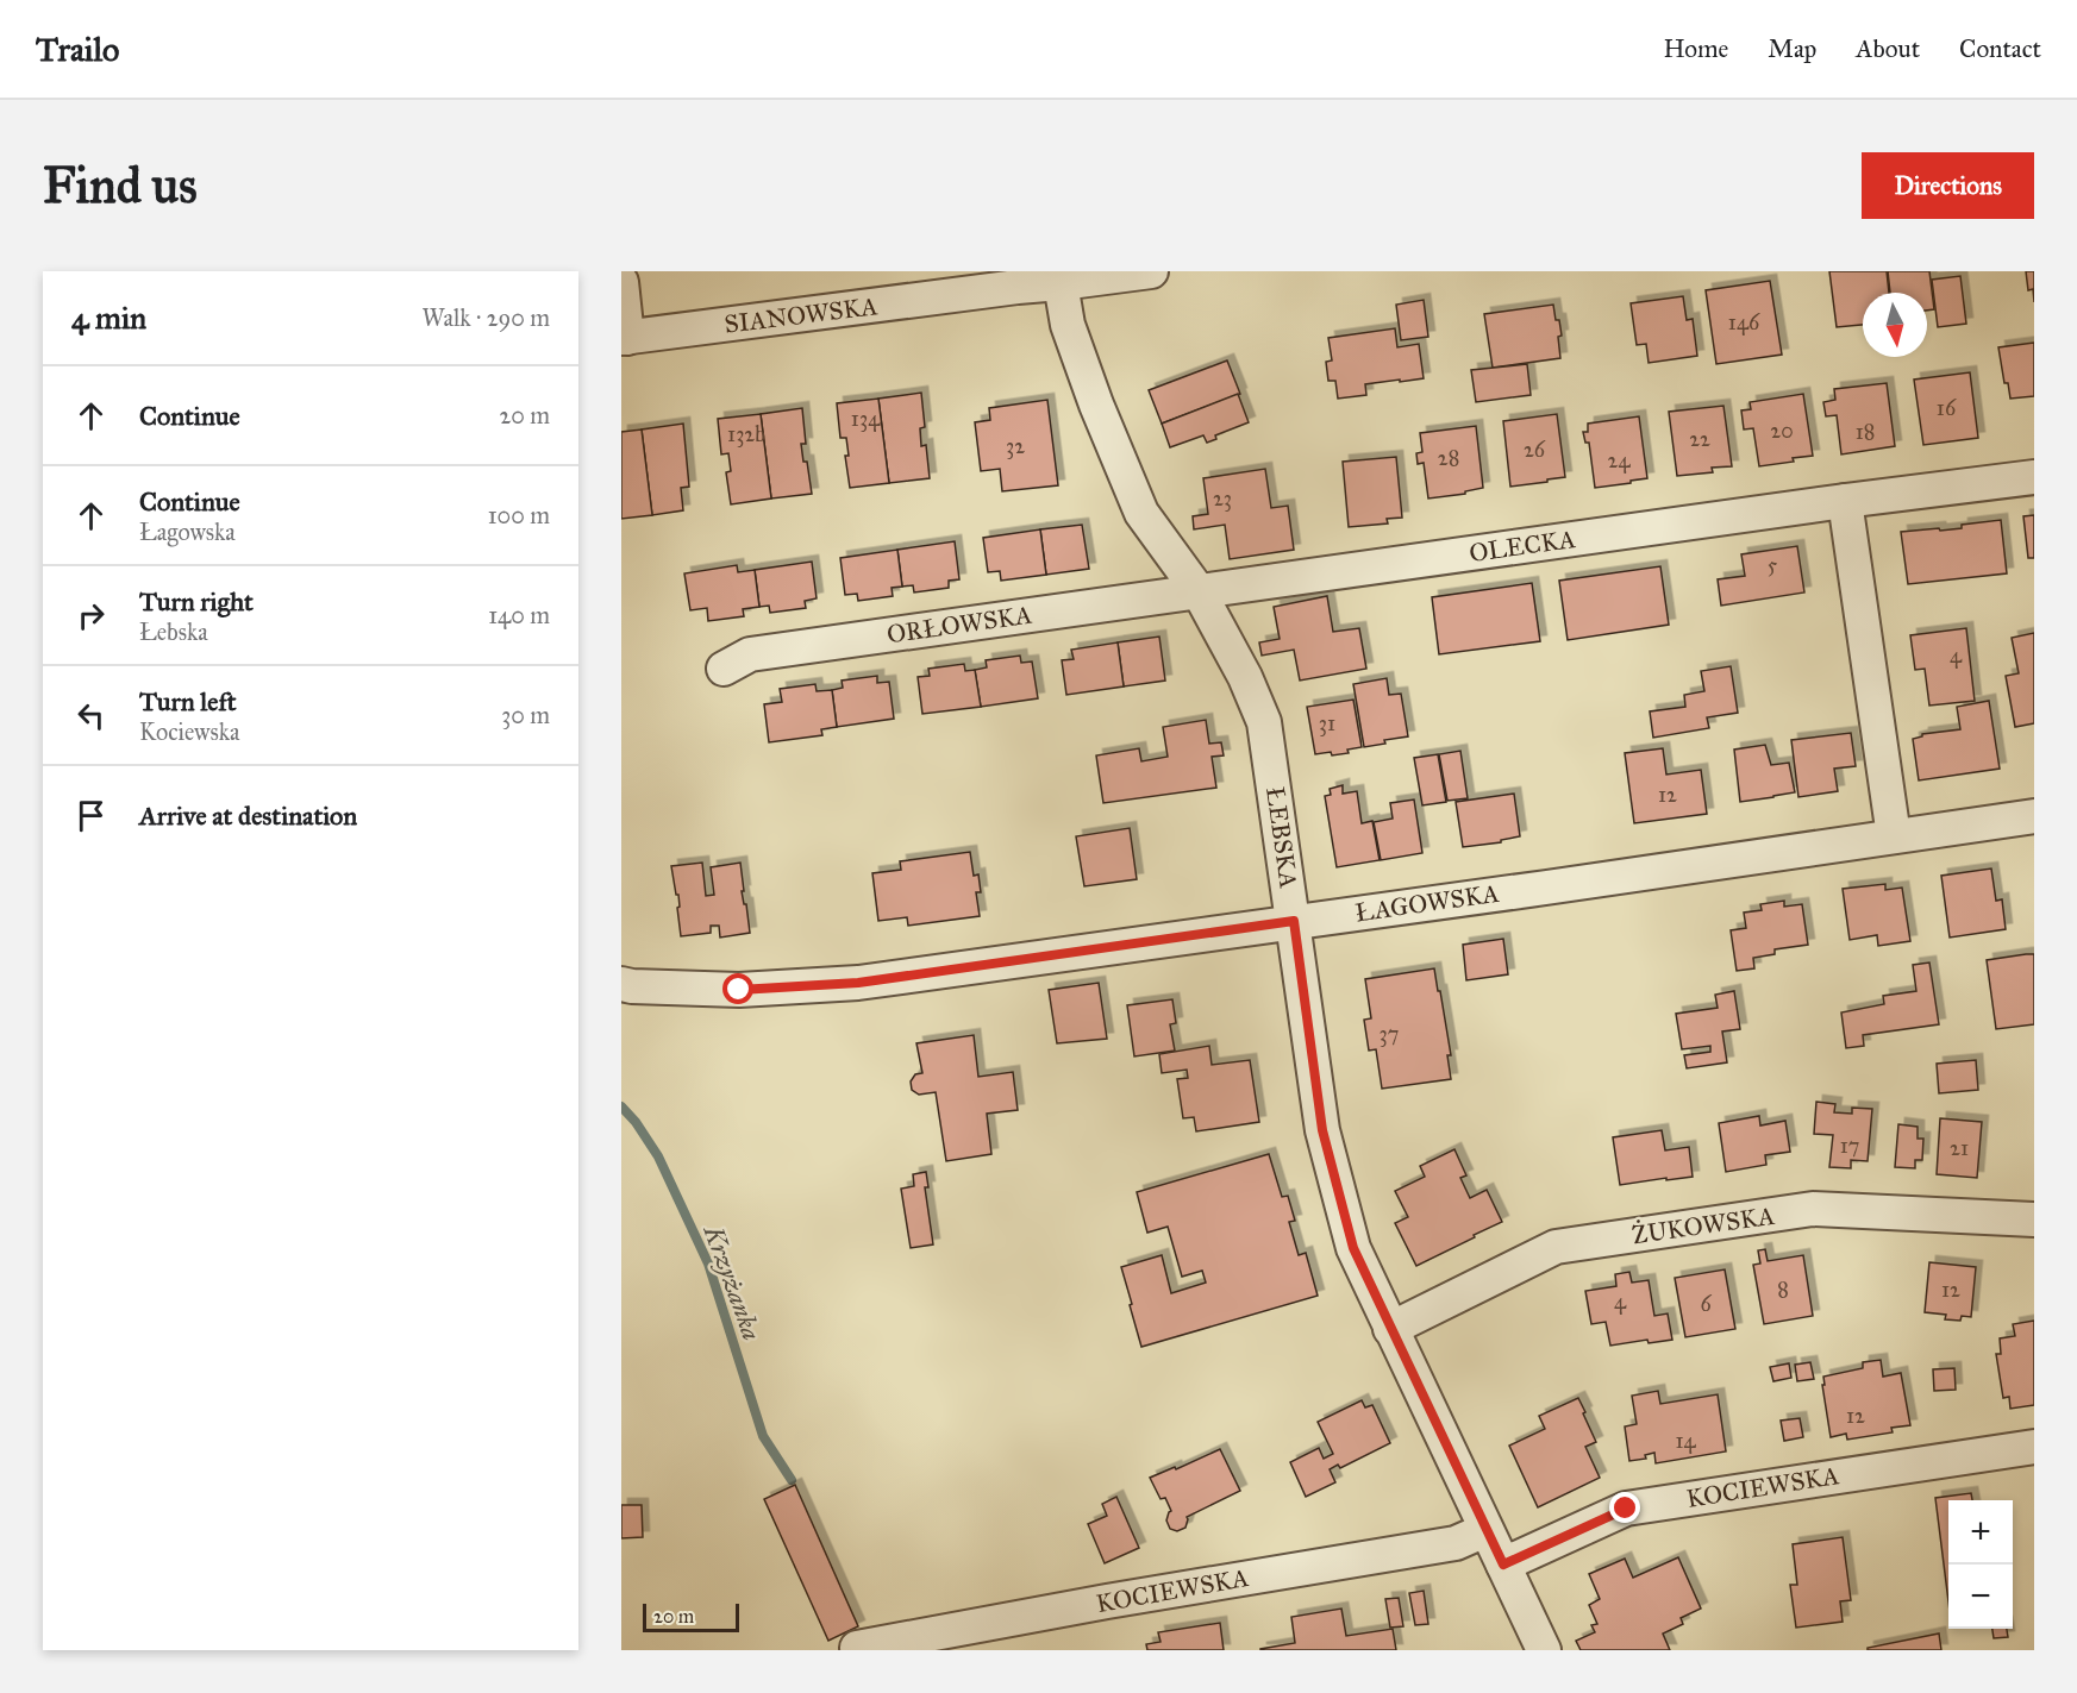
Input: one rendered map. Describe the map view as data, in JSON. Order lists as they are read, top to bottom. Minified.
{"streets":{"street":["SIANOWSKA","OLECKA","ORŁOWSKA","ŁEBSKA","ŁAGOWSKA","ŻUKOWSKA","KOCIEWSKA"]},"crossings":[["SIANOWSKA","ŁEBSKA"],["OLECKA","ORŁOWSKA"],["OLECKA","ŁEBSKA"],["ORŁOWSKA","ŁEBSKA"],["ŁEBSKA","ŁAGOWSKA"],["ŁEBSKA","ŻUKOWSKA"],["ŁEBSKA","KOCIEWSKA"]],"water":["Krzyżanka"],"house_numbers":["146","16","134","20","18","132b","22","32","26","28","24","23","5","4","31","12","37","17","21","8","12","4","6","12","14"],"scale_bar":"20 m","north":"bottom","page":{"header":"Trailo","nav":["Home","Map","About","Contact"],"buttons":"Directions","title":"Find us","heading":["4 min","Walk · 290 m"],"list":[["Continue","20 m"],["Continue","Łagowska","100 m"],["Turn right","Łebska","140 m"],["Turn left","Kociewska","30 m"],"Arrive at destination"],"map_buttons":["+","−"],"scale":"20 m"}}
